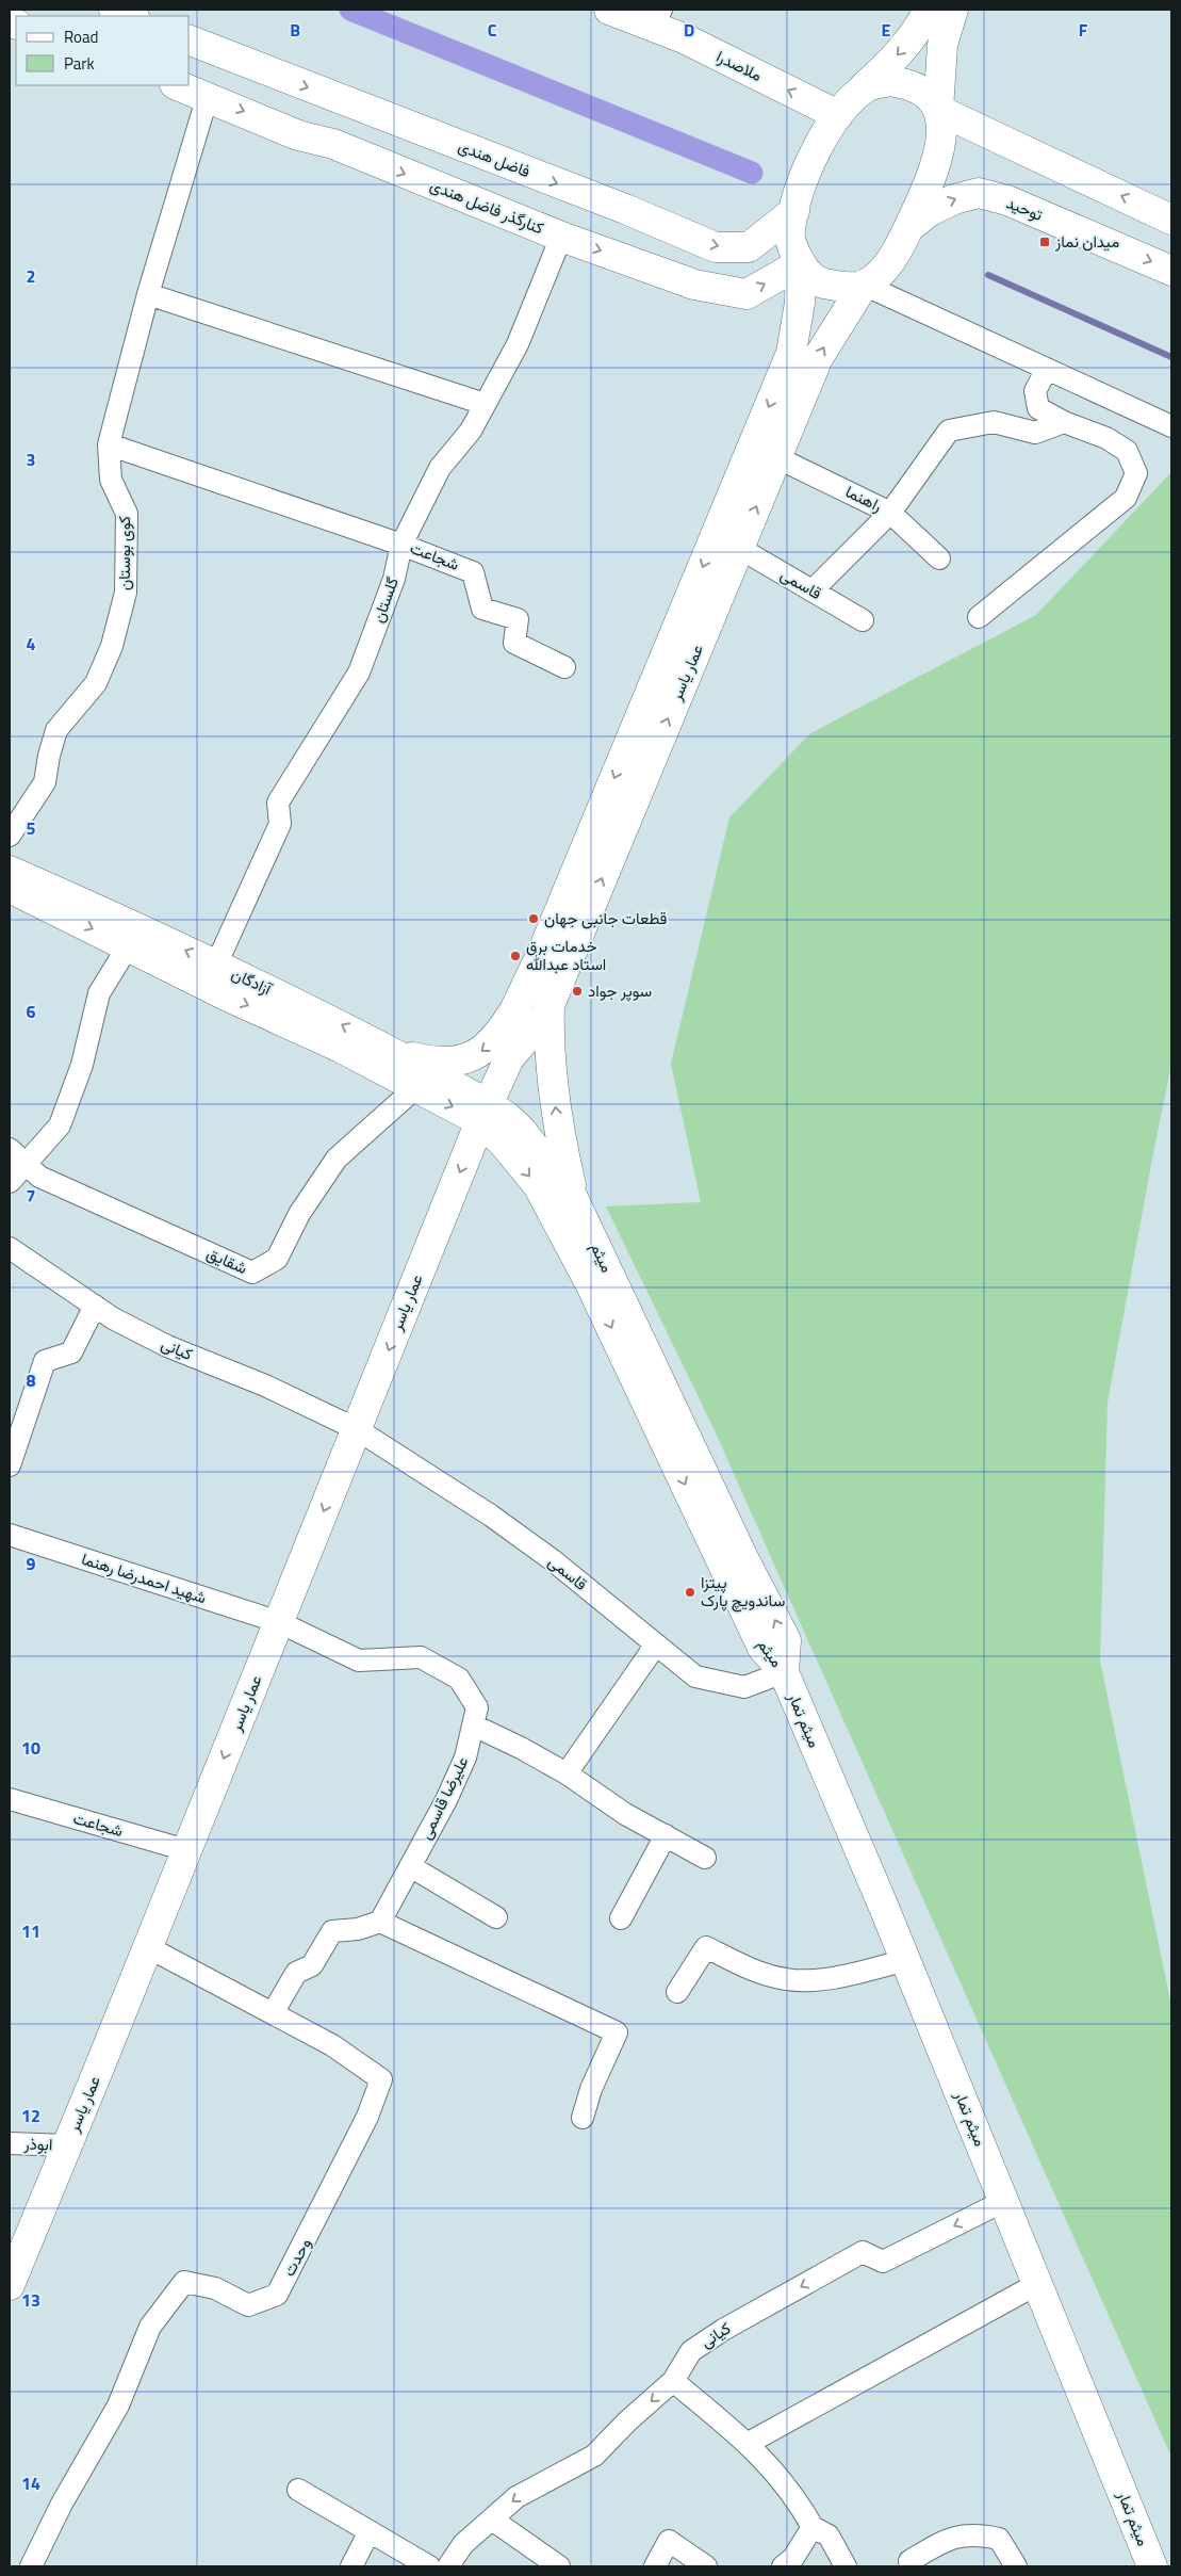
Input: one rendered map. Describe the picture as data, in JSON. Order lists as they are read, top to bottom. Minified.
{"streets":{"main road":["ملاصدرا","فاضل هندی","کنارگذر فاضل هندی","توحید","عمار یاسر","آزادگان","میثم","میثم تمار"],"street":["راهنما","کوی بوستان","شجاعت","قاسمی","گلستان","شقایق","کیانی","شهید احمدرضا رهنما","علیرضا قاسمی","ابوذر","وحدت"]},"crossings":[["ملاصدرا","فاضل هندی"],["ملاصدرا","کنارگذر فاضل هندی"],["ملاصدرا","توحید"],["ملاصدرا","عمار یاسر"],["فاضل هندی","کنارگذر فاضل هندی"],["فاضل هندی","توحید"],["فاضل هندی","عمار یاسر"],["کنارگذر فاضل هندی","توحید"],["کنارگذر فاضل هندی","کوی بوستان"],["کنارگذر فاضل هندی","گلستان"],["کنارگذر فاضل هندی","عمار یاسر"],["توحید","عمار یاسر"],["راهنما","عمار یاسر"],["شجاعت","گلستان"],["شجاعت","عمار یاسر"],["قاسمی","عمار یاسر"],["قاسمی","میثم"],["قاسمی","کیانی"],["قاسمی","میثم تمار"],["گلستان","آزادگان"],["عمار یاسر","آزادگان"],["عمار یاسر","میثم"],["عمار یاسر","کیانی"],["عمار یاسر","شهید احمدرضا رهنما"],["عمار یاسر","علیرضا قاسمی"],["عمار یاسر","ابوذر"],["عمار یاسر","وحدت"],["آزادگان","میثم"],["آزادگان","شقایق"],["میثم","میثم تمار"],["کیانی","میثم تمار"],["شهید احمدرضا رهنما","علیرضا قاسمی"]],"one_way":["ملاصدرا","فاضل هندی","کنارگذر فاضل هندی"],"places":{"transit":["میدان نماز"],"other":["قطعات جانبی جهان","خدمات برق استاد عبدالله","سوپر جواد","پیتزا ساندویچ پارک"]},"legend":["Road","Park"],"grid":{"columns":["B","C","D","E","F"],"rows":["2","3","4","5","6","7","8","9","10","11","12","13","14"]}}
